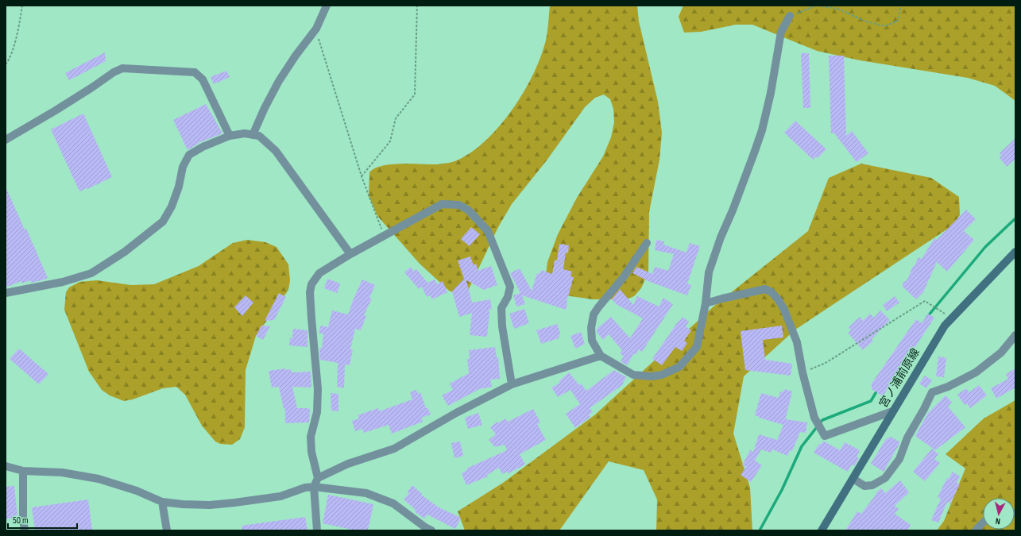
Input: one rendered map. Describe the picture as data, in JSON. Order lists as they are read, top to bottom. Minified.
{"streets":{"main road":["宮ノ浦前原線"]},"scale_bar":"50 m","north":"bottom"}
